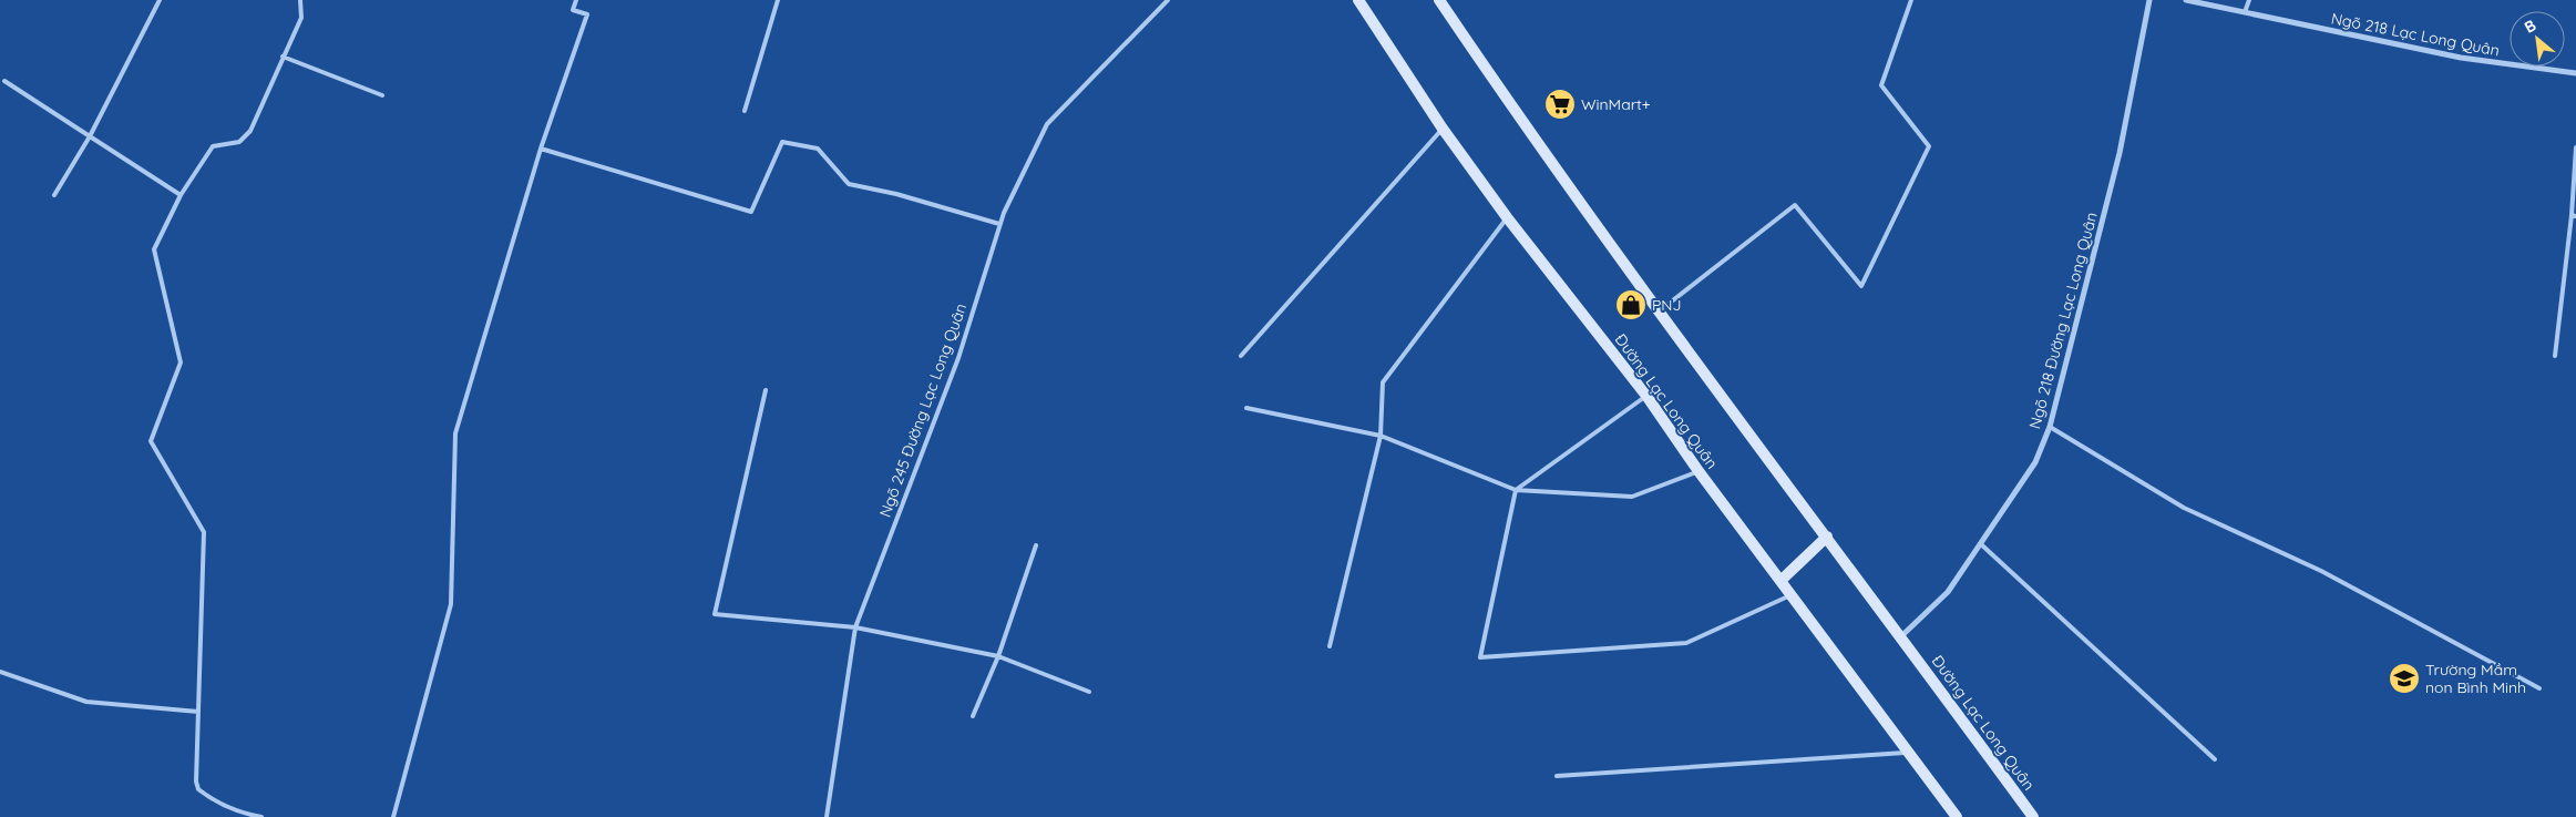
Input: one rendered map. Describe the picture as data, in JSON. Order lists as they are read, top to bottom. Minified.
{"streets":{"main road":["Đường Lạc Long Quân"],"street":["Ngõ 218 Lạc Long Quân","Ngõ 218 Đường Lạc Long Quân"],"lane":["Ngõ 245 Đường Lạc Long Quân"]},"crossings":[["Ngõ 218 Đường Lạc Long Quân","Đường Lạc Long Quân"]],"places":{"supermarket":["WinMart+"],"shop":["PNJ"],"school or university":["Trường Mầm non Bình Minh"]},"north":"top left"}
